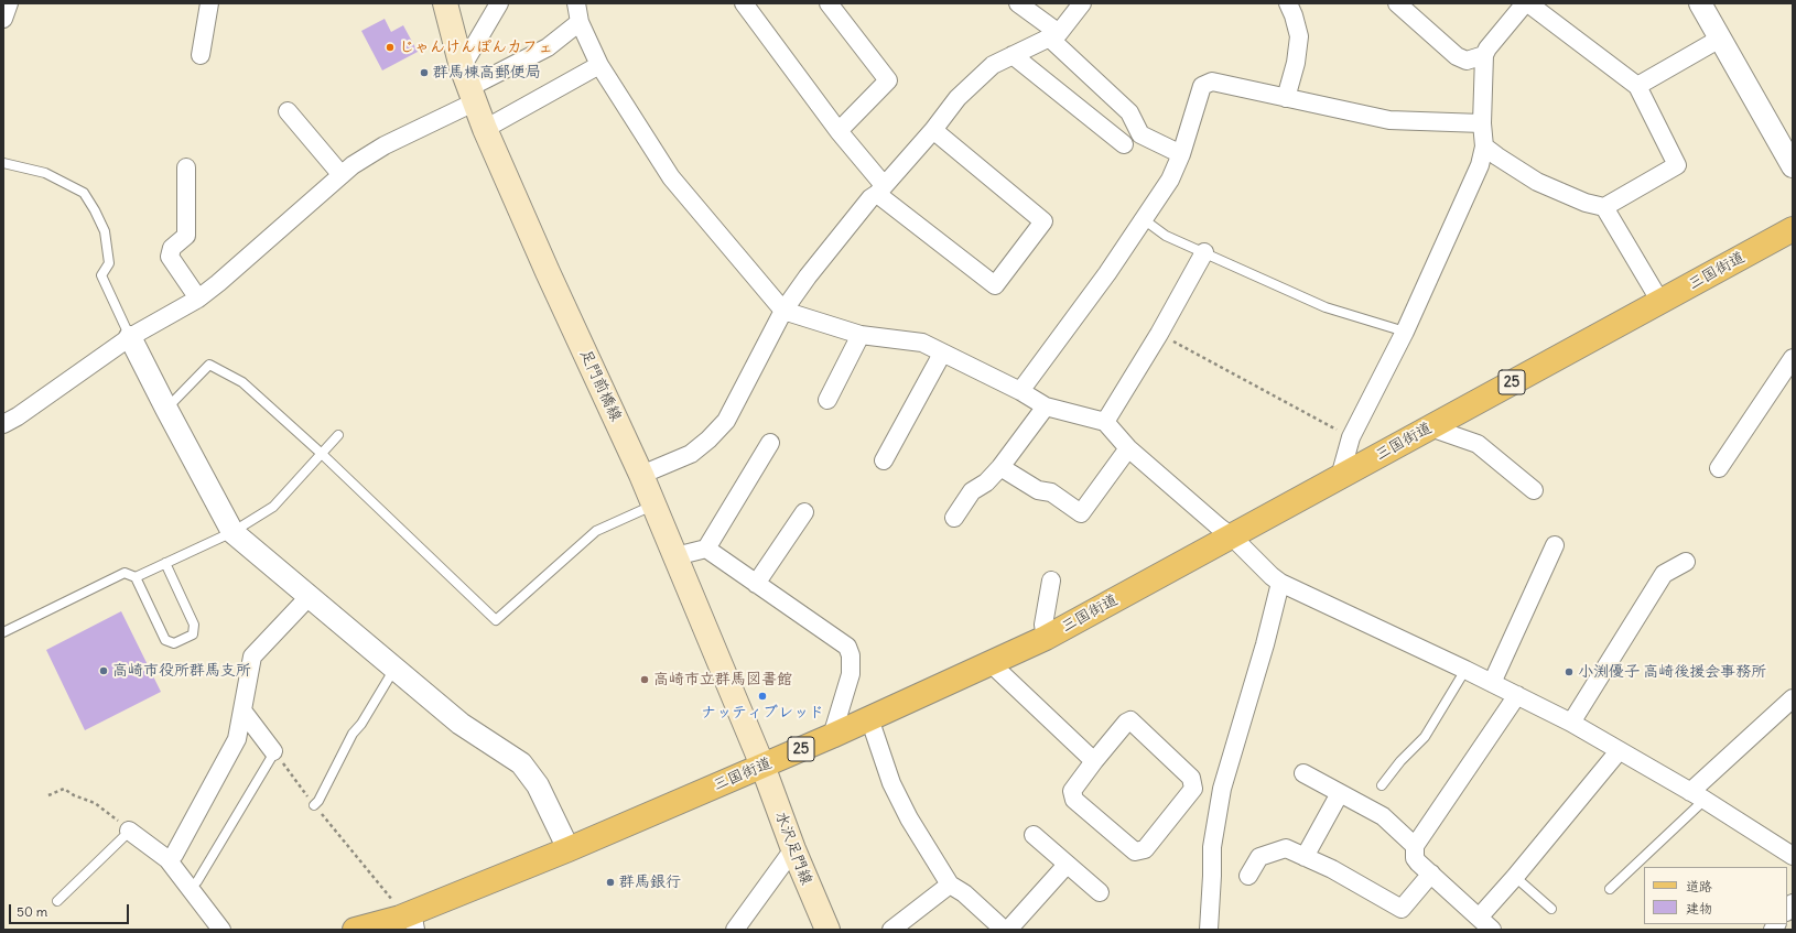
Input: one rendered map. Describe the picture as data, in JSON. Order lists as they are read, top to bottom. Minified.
{"streets":{"main road":["三国街道","25","足門前橋線","水沢足門線"]},"crossings":[["三国街道","足門前橋線"],["三国街道","水沢足門線"],["足門前橋線","水沢足門線"]],"places":["じゃんけんぽんカフェ","群馬棟高郵便局","高崎市役所群馬支所","小渕優子 高崎後援会事務所","高崎市立群馬図書館","ナッティブレッド","群馬銀行"],"legend":["道路","建物"],"scale_bar":"50 m"}
